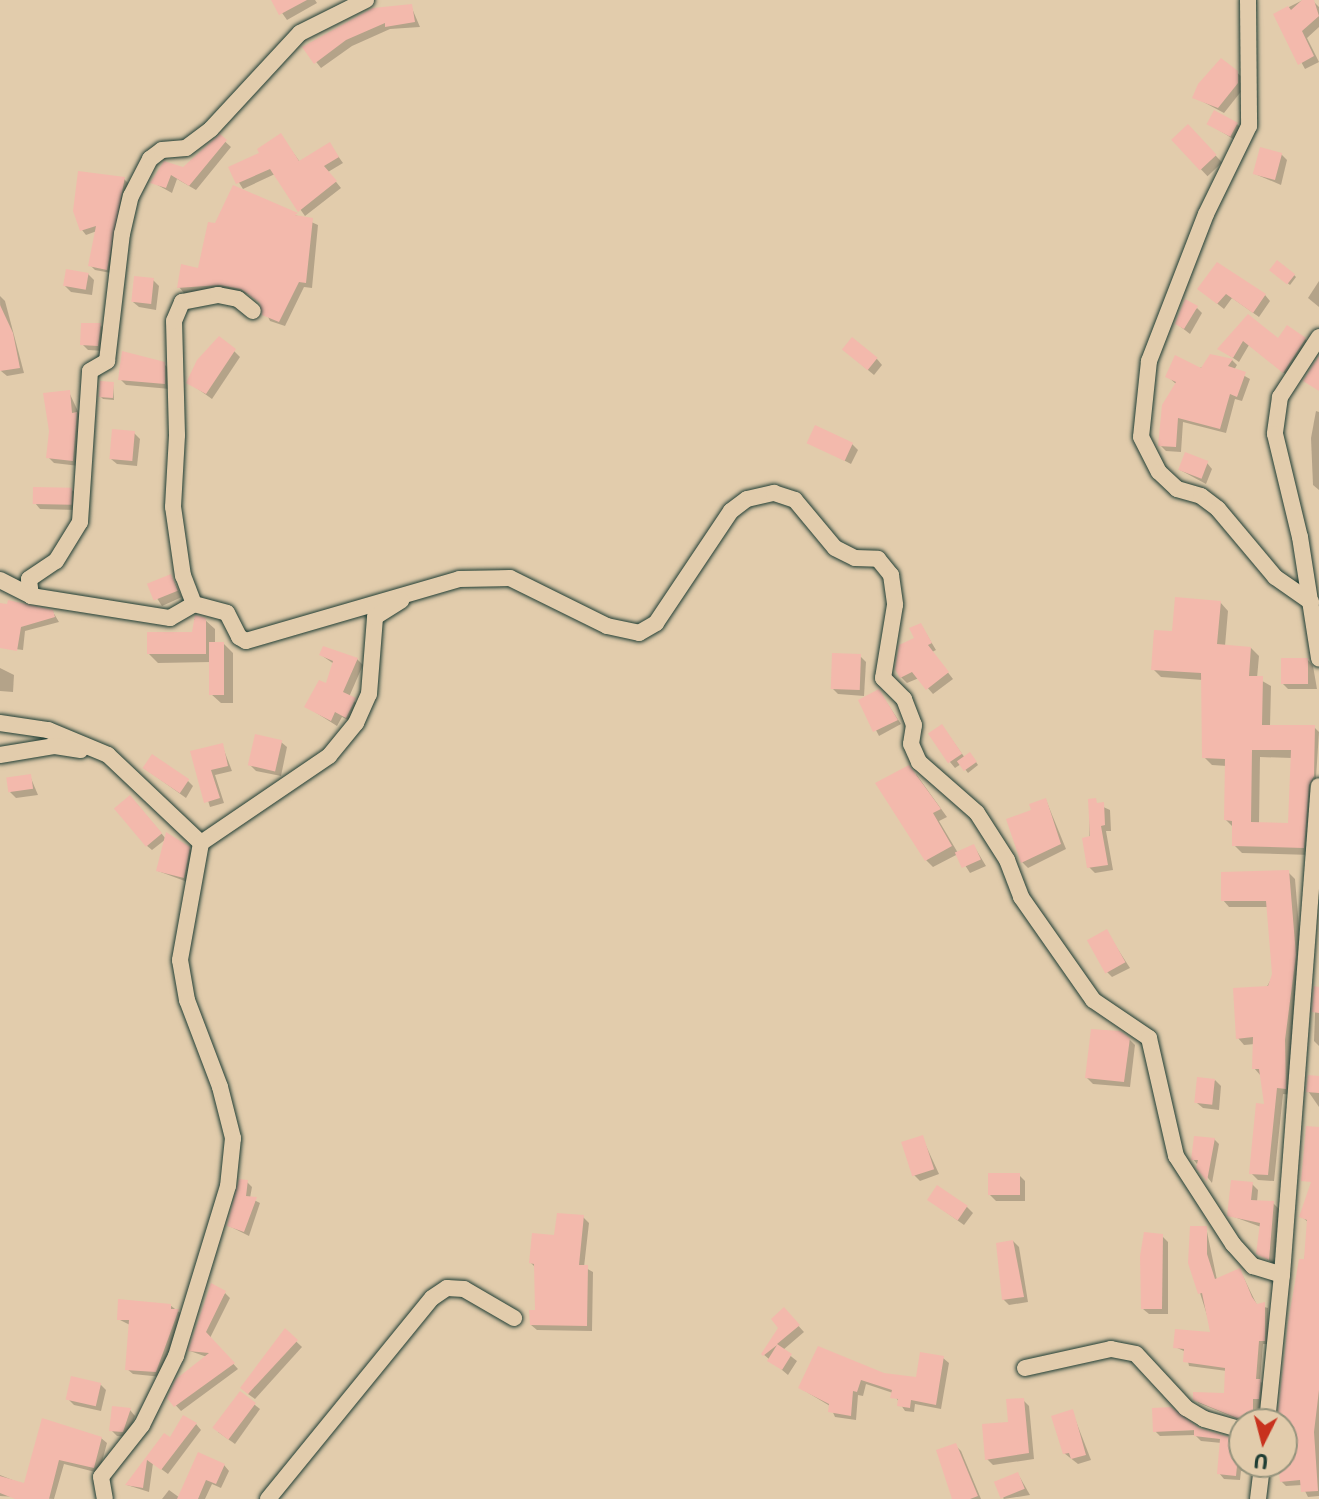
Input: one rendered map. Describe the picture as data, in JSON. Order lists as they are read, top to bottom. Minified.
{"north":"bottom"}
